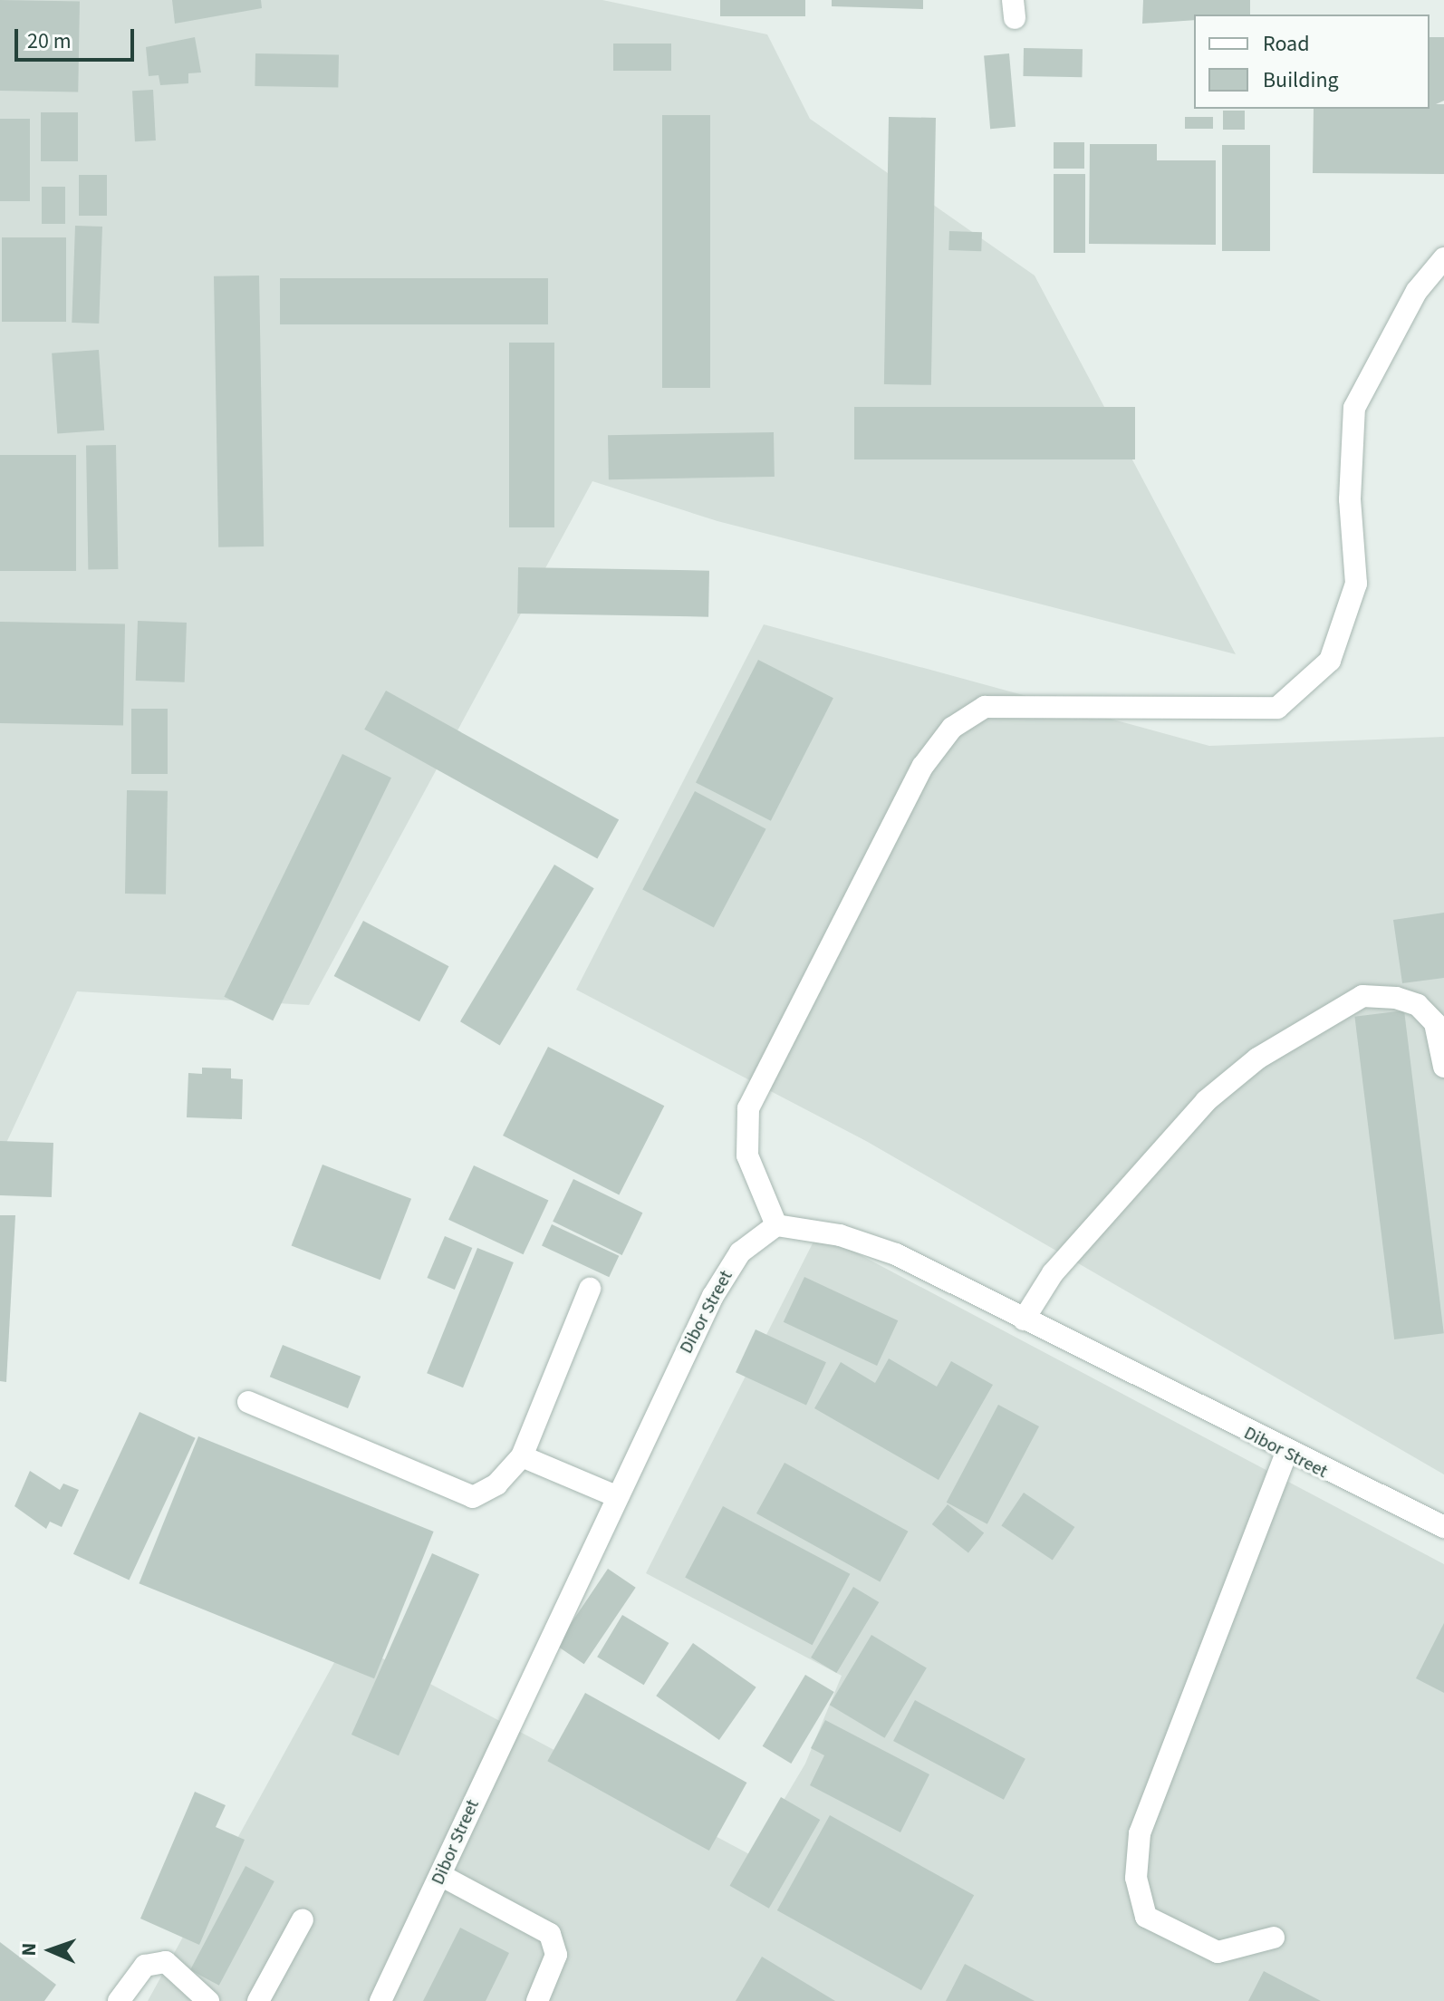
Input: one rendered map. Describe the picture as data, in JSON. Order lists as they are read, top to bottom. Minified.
{"streets":{"street":["Dibor Street"]},"legend":["Road","Building"],"scale_bar":"20 m","north":"left"}
